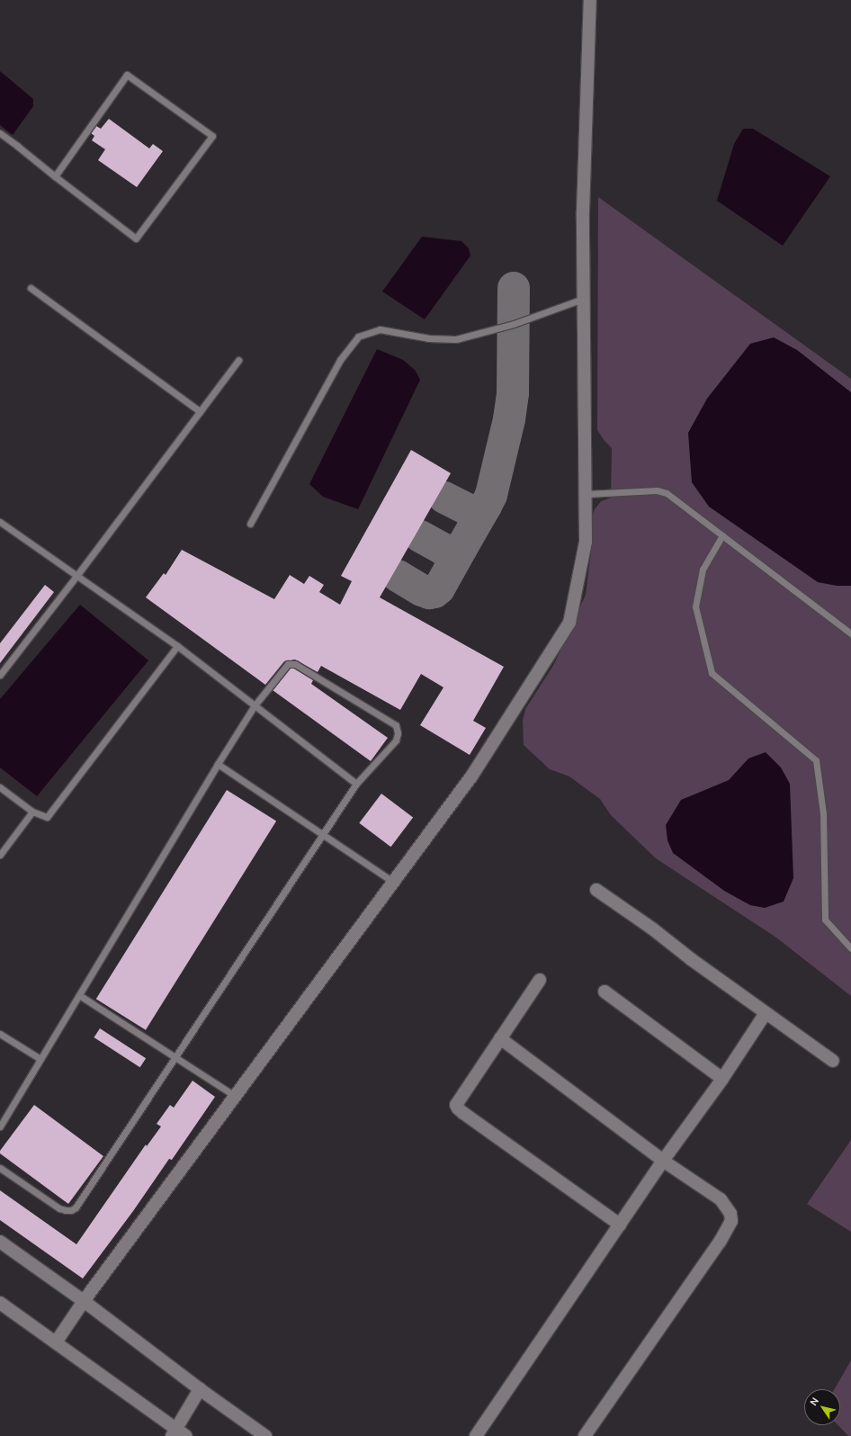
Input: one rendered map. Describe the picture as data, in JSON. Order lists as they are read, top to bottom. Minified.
{"north":"top left"}
